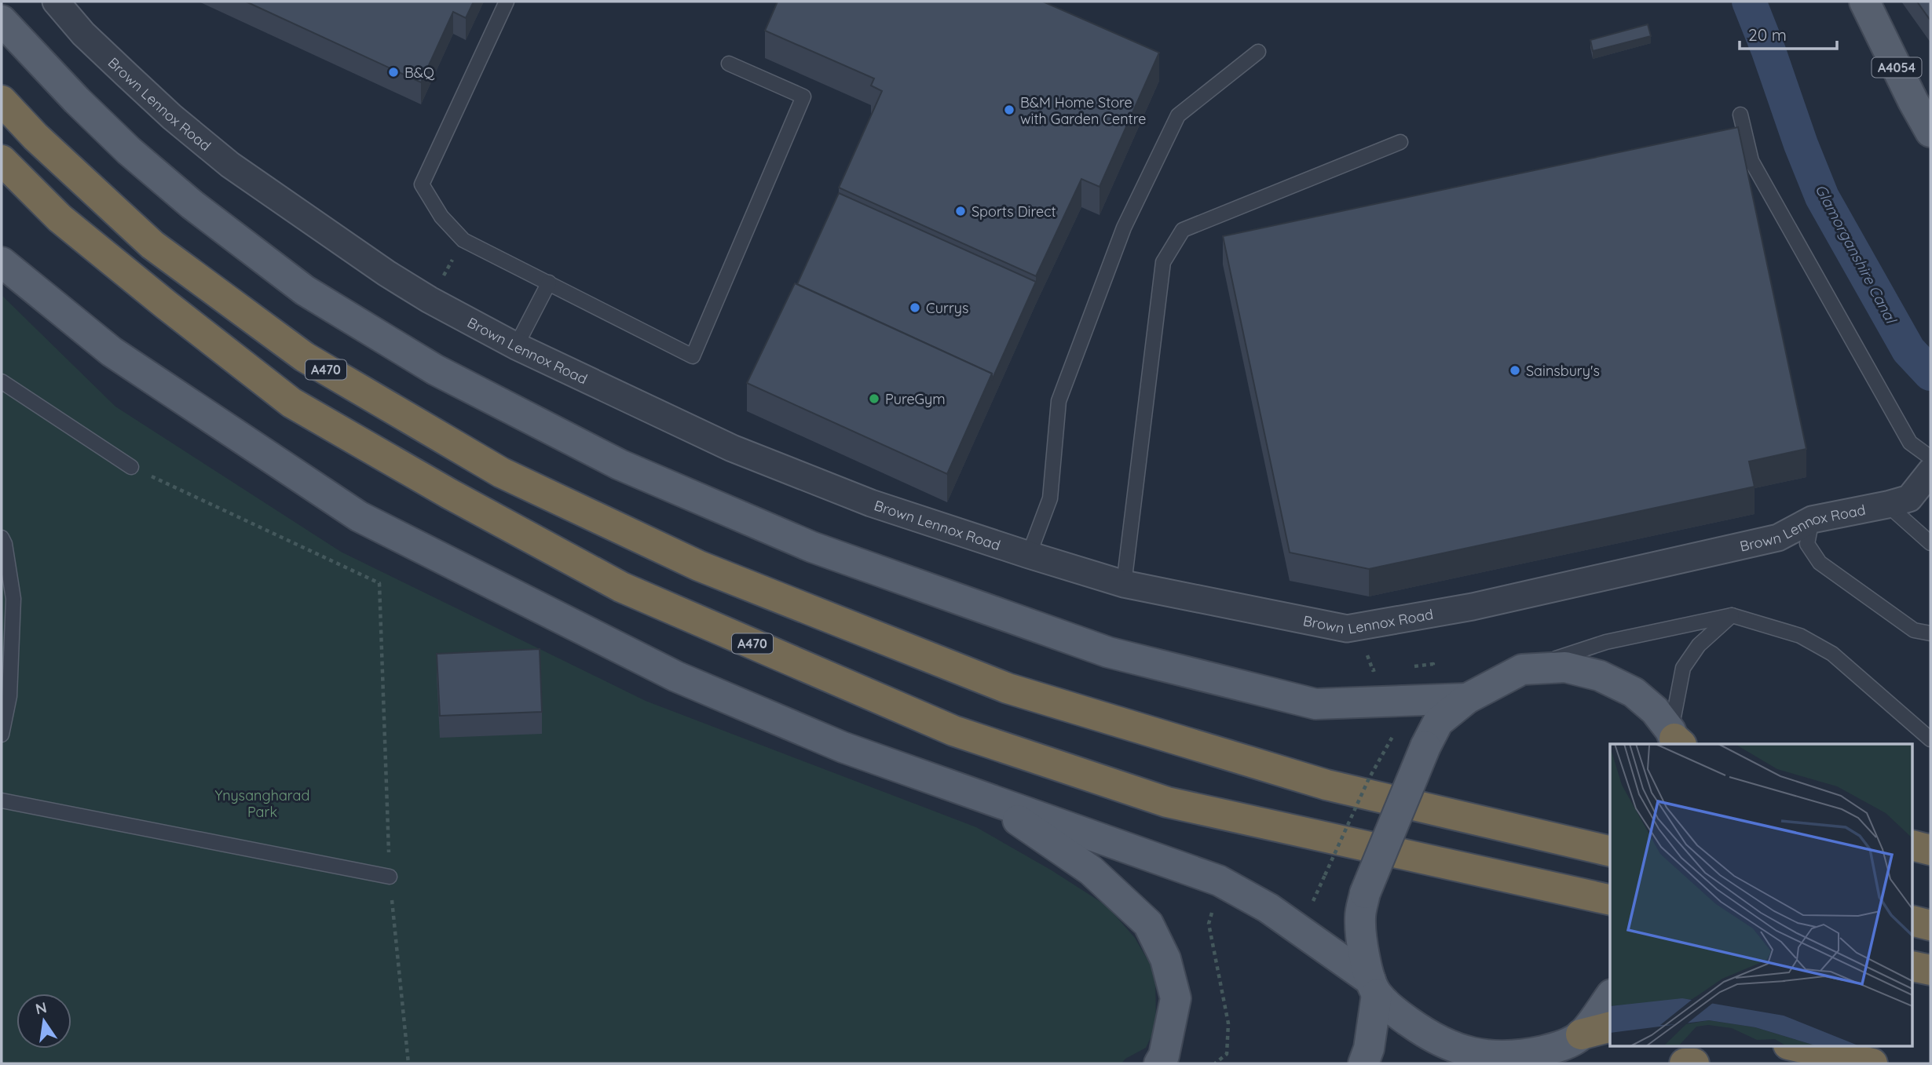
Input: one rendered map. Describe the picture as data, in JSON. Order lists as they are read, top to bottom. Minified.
{"streets":{"highway":["A470"],"main road":["A4054"],"street":["Brown Lennox Road"]},"water":["Glamorganshire Canal"],"parks":["Ynysangharad Park"],"places":["B&Q","B&M Home Store with Garden Centre","Sports Direct","Currys","Sainsbury's","PureGym"],"scale_bar":"20 m","north":"top"}
